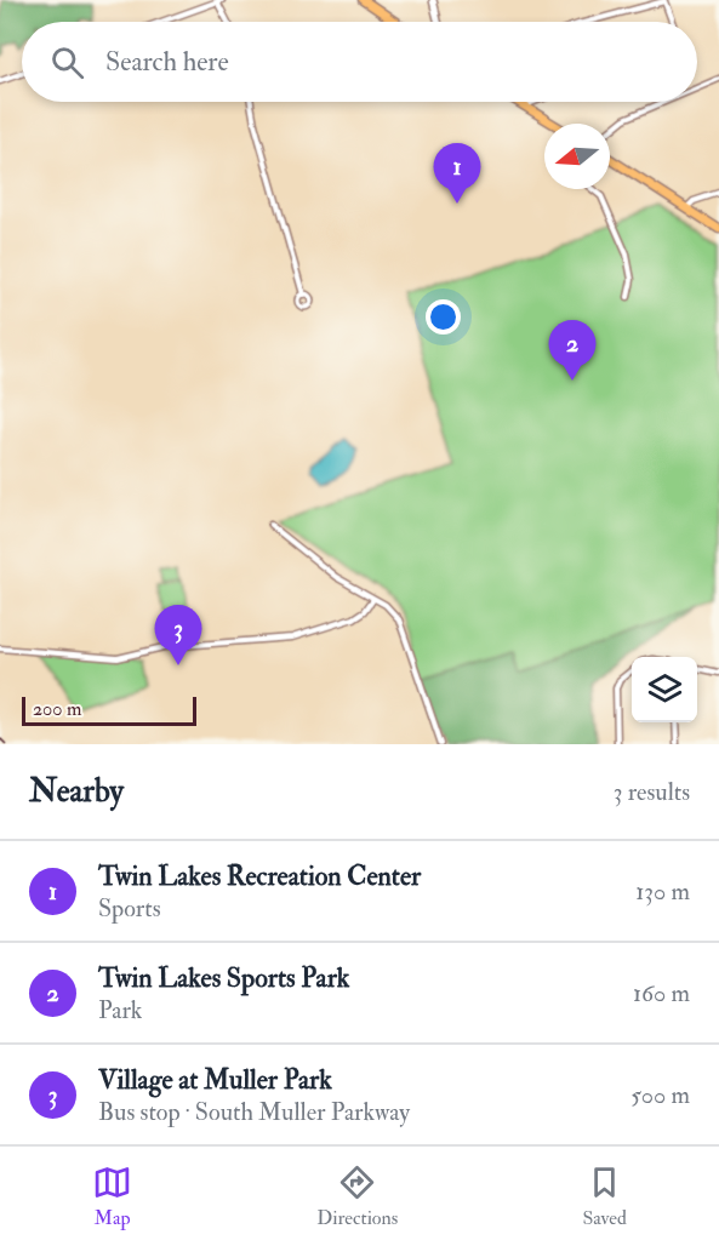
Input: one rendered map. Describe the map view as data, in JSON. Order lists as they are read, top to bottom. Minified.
{"scale_bar":"200 m","north":"left","page":{"search":"Search here","pins":["1","2","3"],"scale":"200 m","heading":["Nearby","3 results"],"list":[{"mark":"1","name":"Twin Lakes Recreation Center","note":"Sports","value":"130 m"},{"mark":"2","name":"Twin Lakes Sports Park","note":"Park","value":"160 m"},{"mark":"3","name":"Village at Muller Park","note":"Bus stop · South Muller Parkway","value":"500 m"}],"nav":["Map","Directions","Saved"]}}
